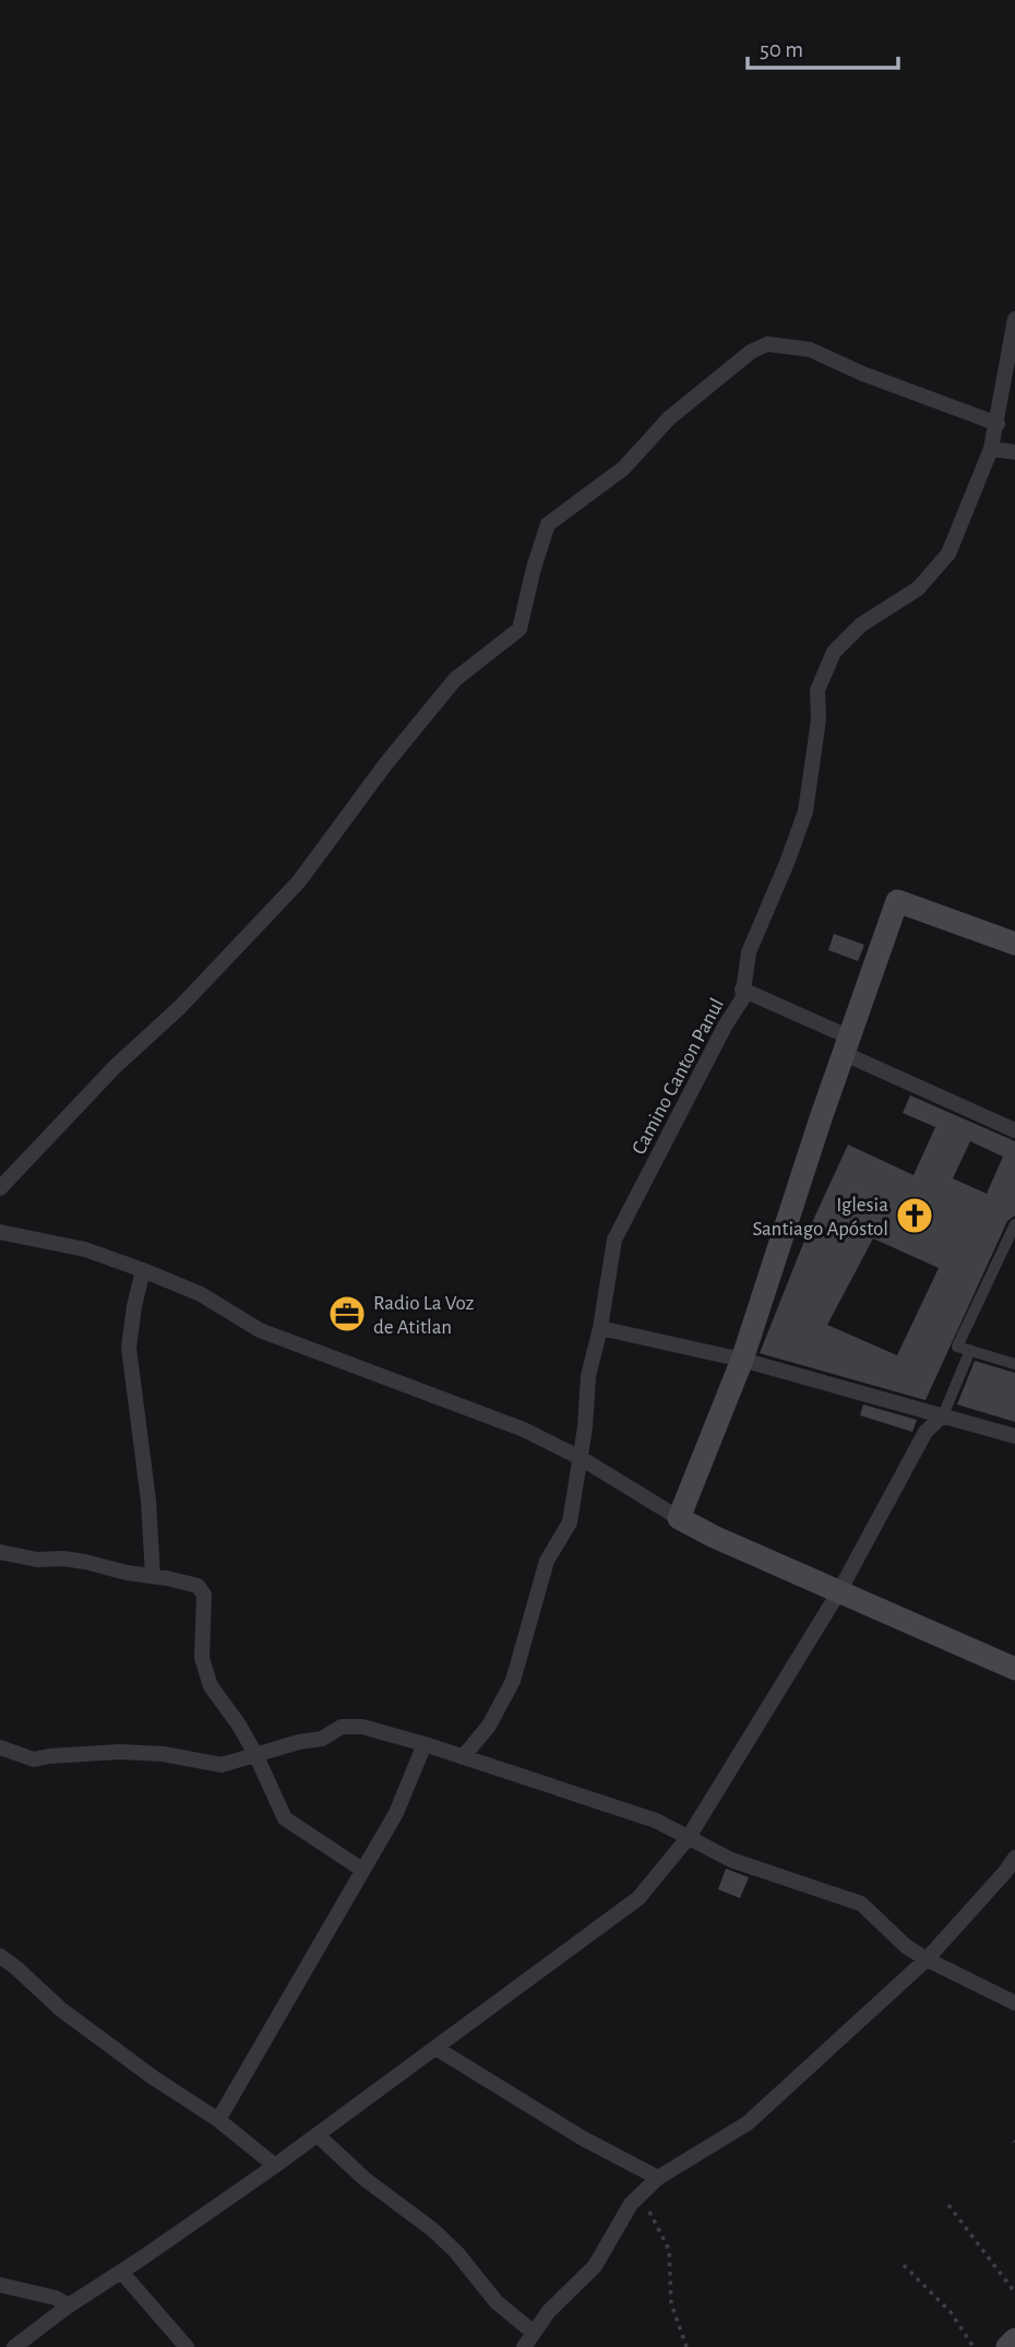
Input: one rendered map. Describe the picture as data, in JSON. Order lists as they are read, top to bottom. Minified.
{"streets":{"street":["Camino Canton Panul"]},"places":{"church":["Iglesia Santiago Apóstol"],"office":["Radio La Voz de Atitlan"]},"scale_bar":"50 m"}
